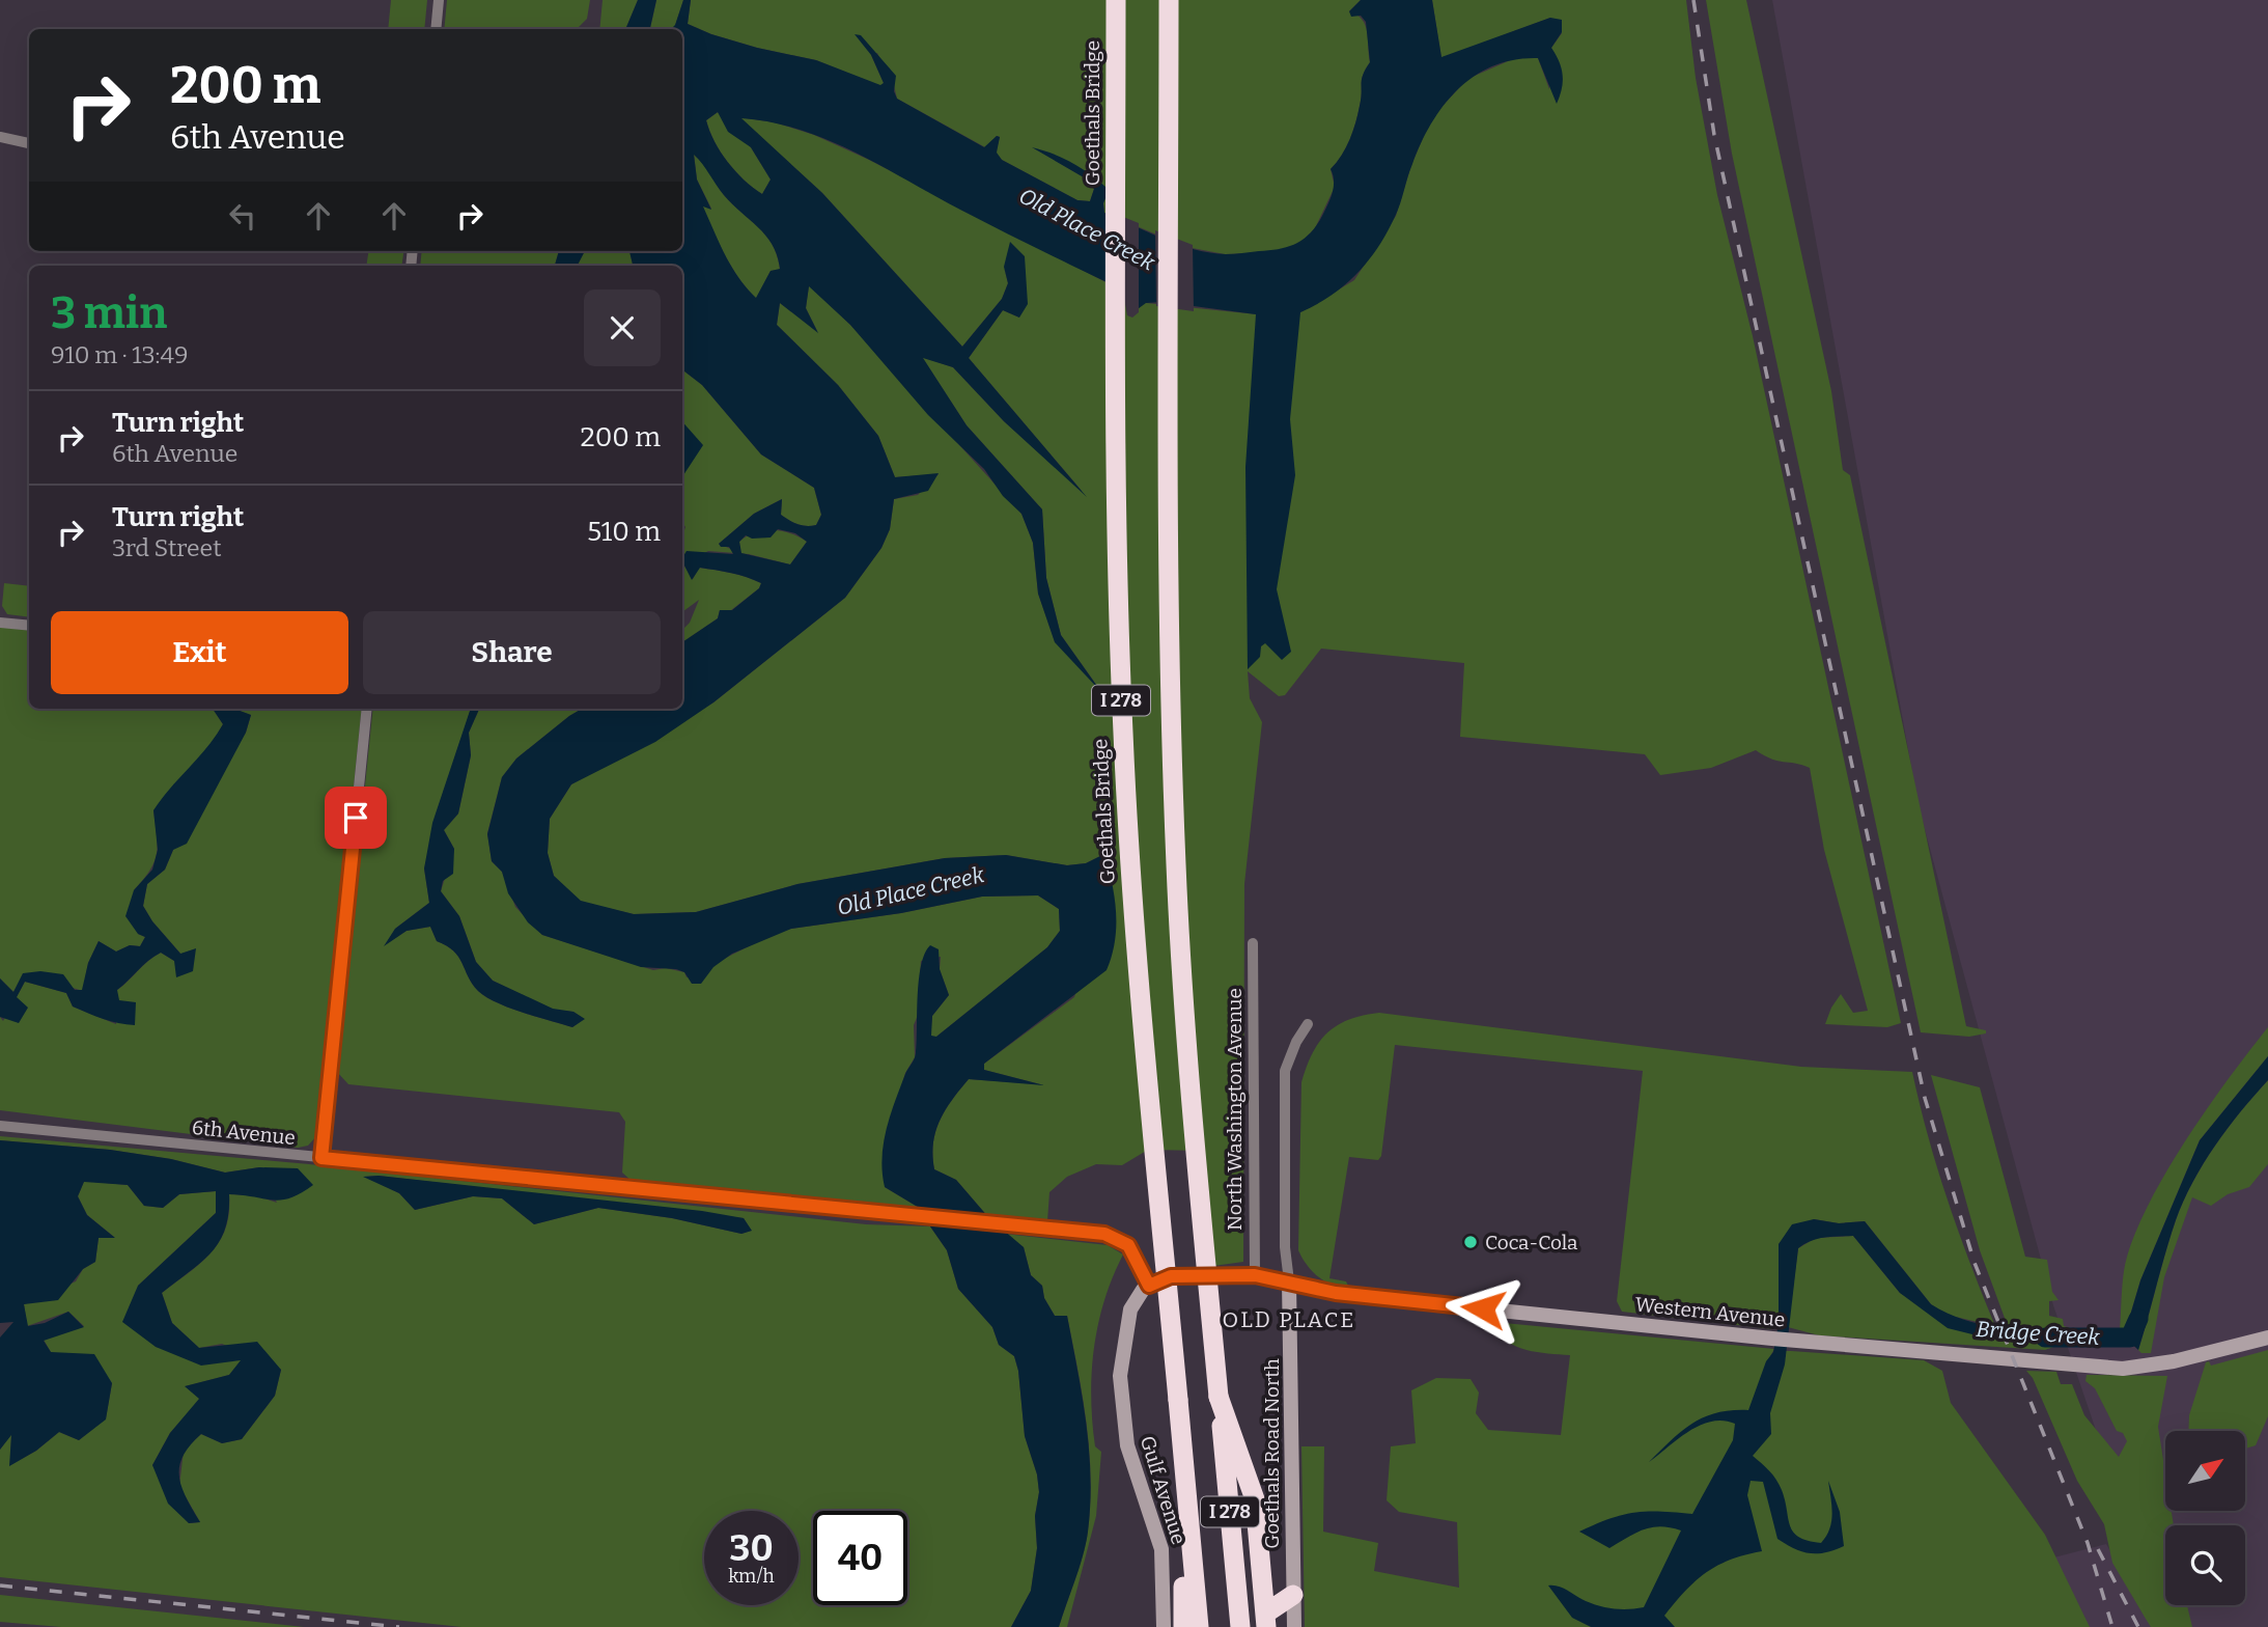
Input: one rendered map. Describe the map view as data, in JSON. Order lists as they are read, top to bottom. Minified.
{"streets":{"highway":["Goethals Bridge","I 278"],"street":["North Washington Avenue","6th Avenue","Western Avenue","Goethals Road North","Gulf Avenue"]},"crossings":[["Goethals Bridge","I 278"],["North Washington Avenue","Western Avenue"],["6th Avenue","Western Avenue"],["6th Avenue","Gulf Avenue"],["Western Avenue","Goethals Road North"],["Western Avenue","Gulf Avenue"]],"districts":["OLD PLACE"],"water":["Old Place Creek","Bridge Creek"],"places":["Coca-Cola"],"north":"top right","page":{"turn":["200 m","6th Avenue"],"heading":["3 min","910 m · 13:49"],"list":[{"name":"Turn right","note":"6th Avenue","value":"200 m"},{"name":"Turn right","note":"3rd Street","value":"510 m"}],"buttons":["Exit","Share"],"speed":"30 km/h","limit":"40"}}
